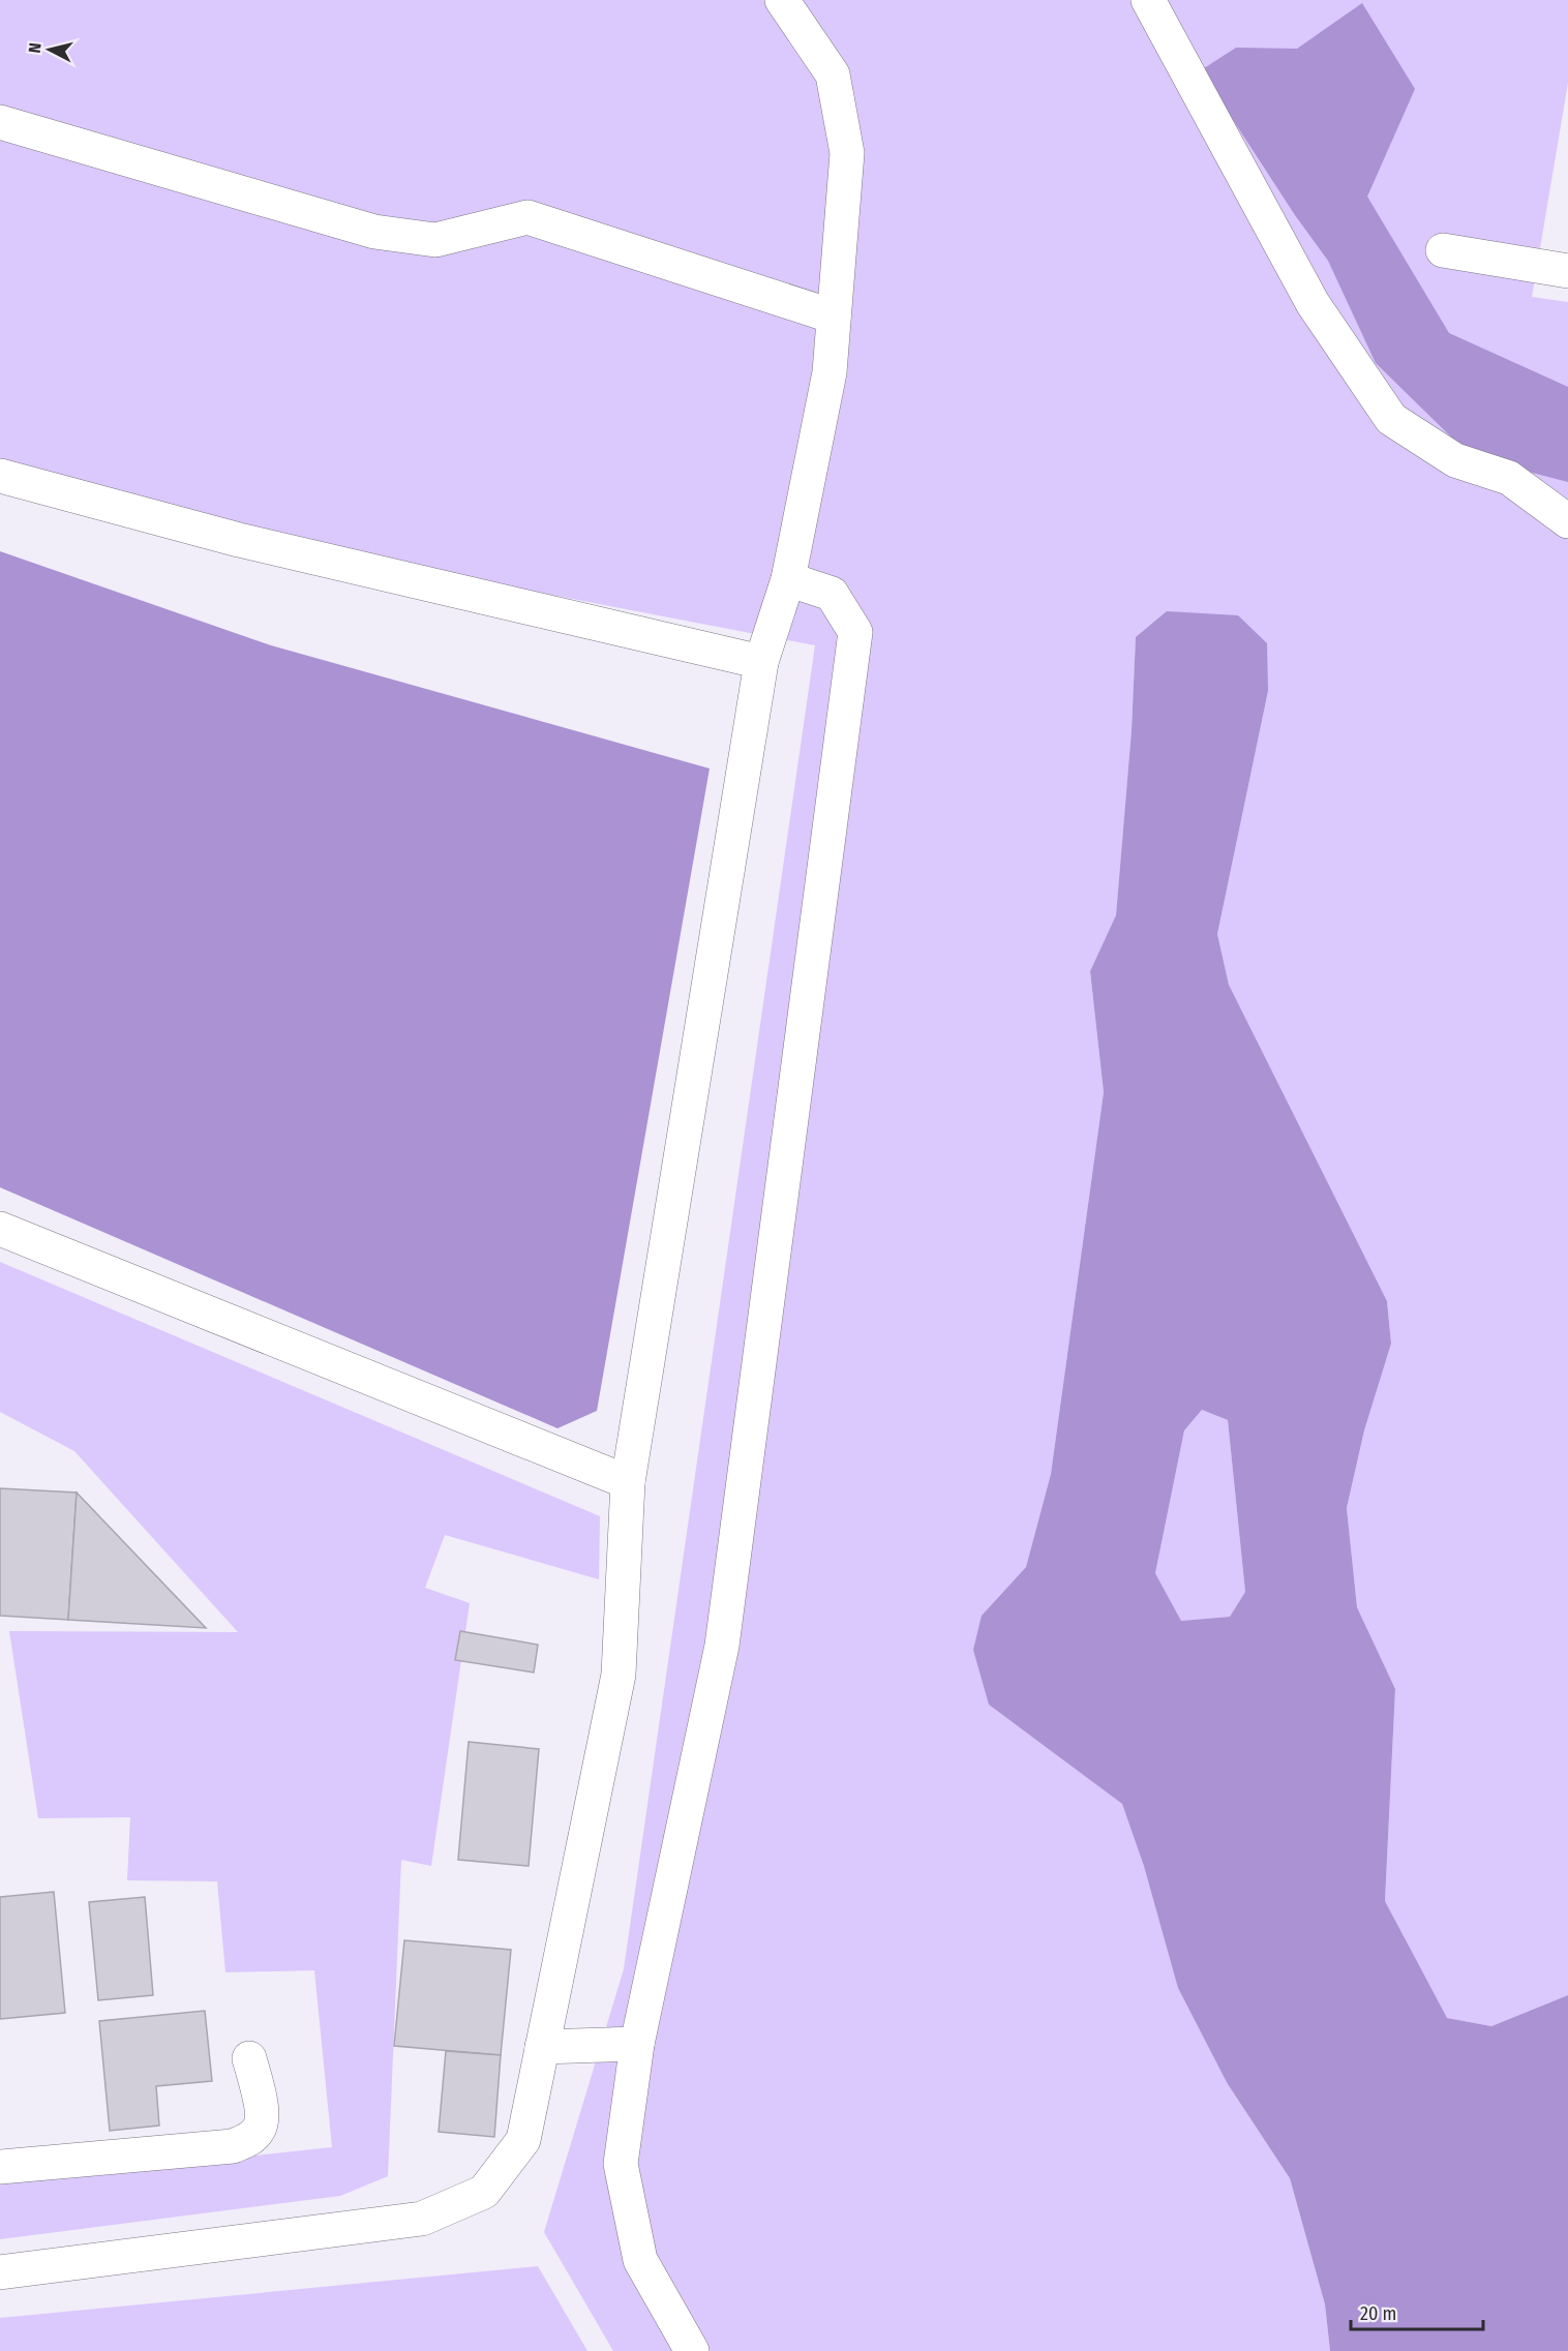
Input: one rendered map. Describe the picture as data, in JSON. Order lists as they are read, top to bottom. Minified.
{"scale_bar":"20 m","north":"left"}
